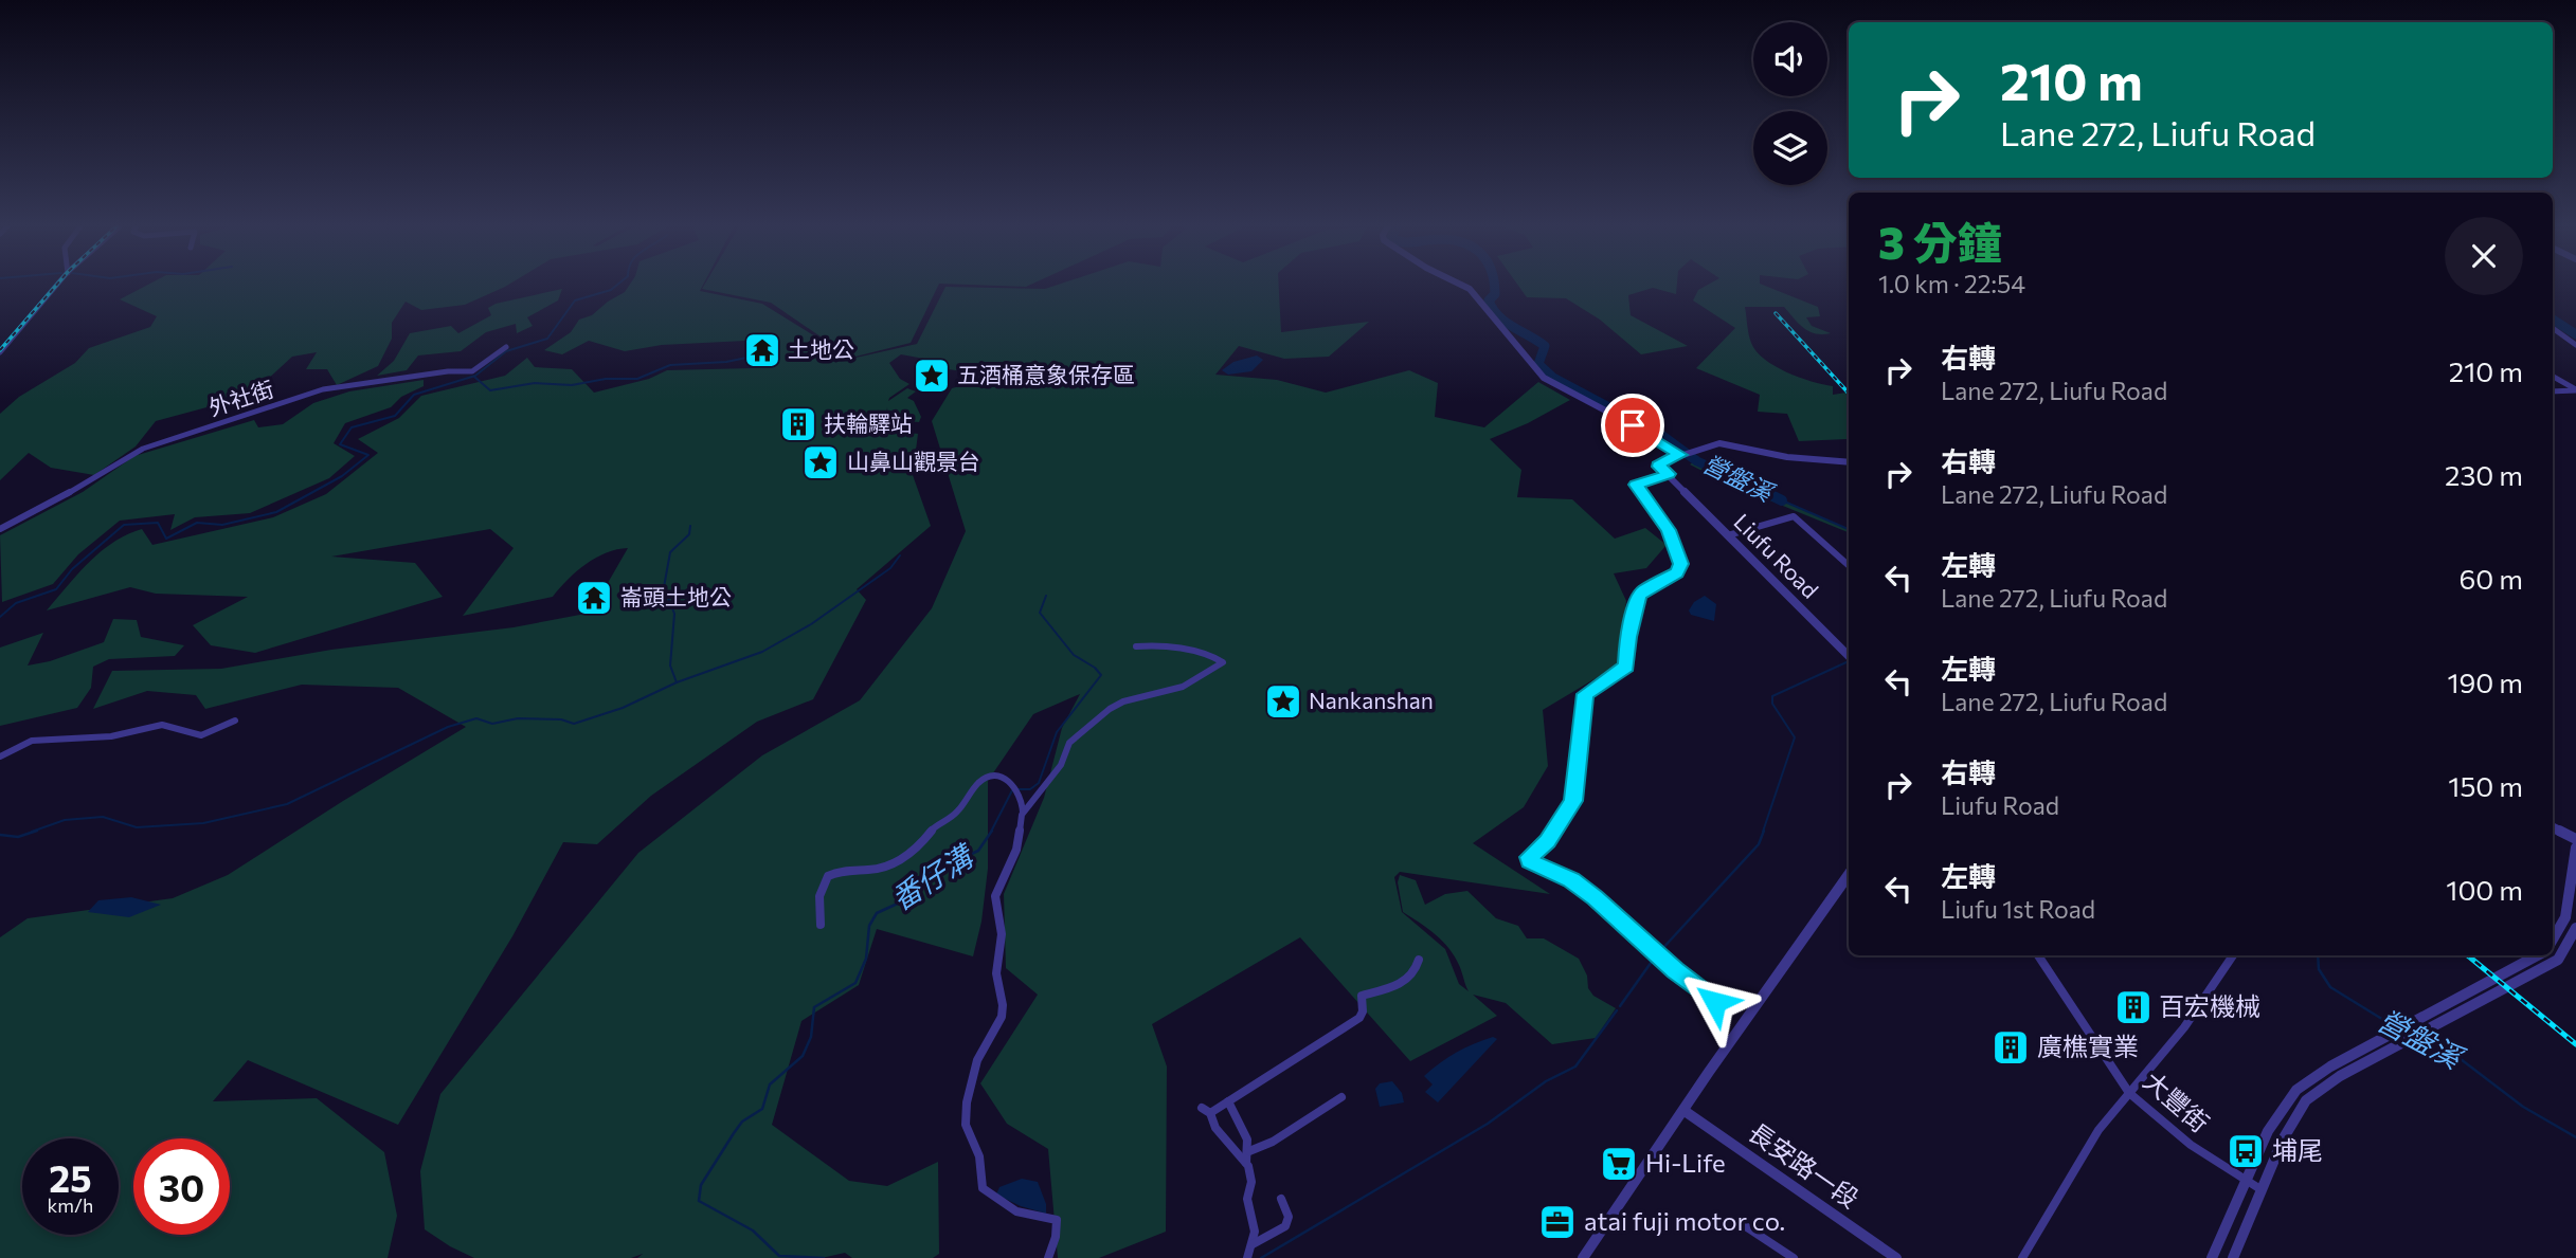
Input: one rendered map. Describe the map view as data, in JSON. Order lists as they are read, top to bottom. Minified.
{"streets":{"street":["外社街","Liufu Road","大豐街","長安路一段"]},"water":["營盤溪","番仔溝"],"places":{"temple":["土地公","崙頭土地公"],"place":["五酒桶意象保存區","山鼻山觀景台","Nankanshan"],"building":["扶輪驛站","百宏機械","廣樵實業"],"bus stop":["埔尾"],"supermarket":["Hi-Life"],"office":["atai fuji motor co."]},"page":{"turn":["210 m","Lane 272, Liufu Road"],"heading":["3 分鐘","1.0 km · 22:54"],"list":[{"name":"右轉","note":"Lane 272, Liufu Road","value":"210 m"},{"name":"右轉","note":"Lane 272, Liufu Road","value":"230 m"},{"name":"左轉","note":"Lane 272, Liufu Road","value":"60 m"},{"name":"左轉","note":"Lane 272, Liufu Road","value":"190 m"},{"name":"右轉","note":"Liufu Road","value":"150 m"},{"name":"左轉","note":"Liufu 1st Road","value":"100 m"}],"speed":"25 km/h","limit":"30"}}
